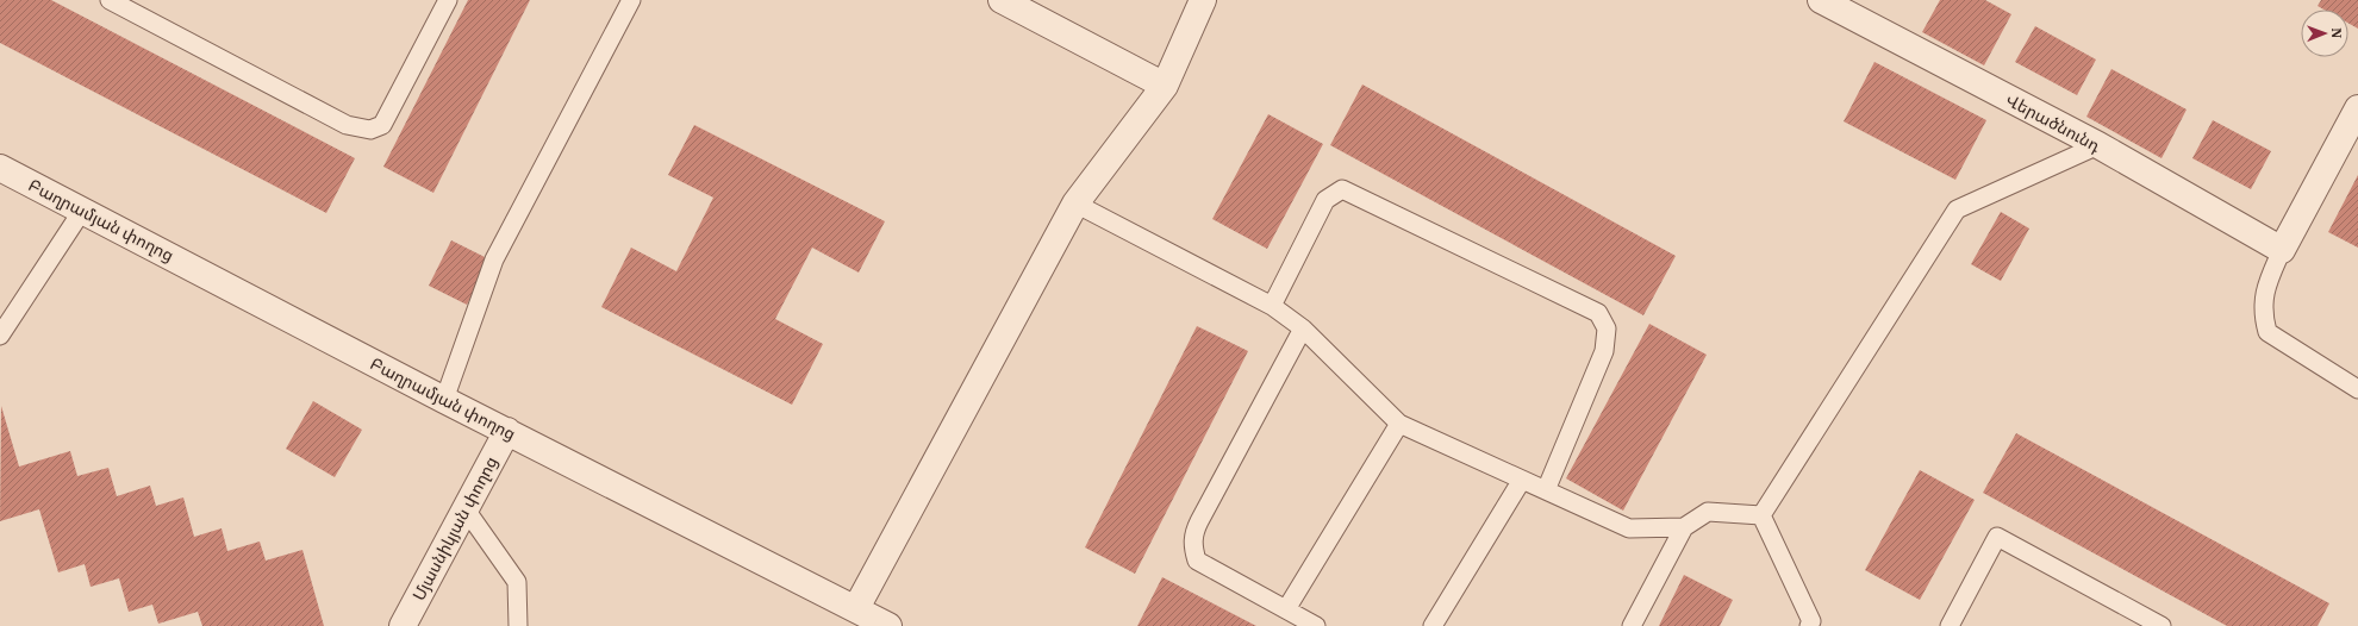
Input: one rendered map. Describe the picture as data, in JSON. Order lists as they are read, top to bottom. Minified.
{"streets":{"street":["Վերածնունդ","Բաղրամյան փողոց","Մյասնիկյան փողոց"]},"crossings":[["Բաղրամյան փողոց","Մյասնիկյան փողոց"]],"north":"right"}
